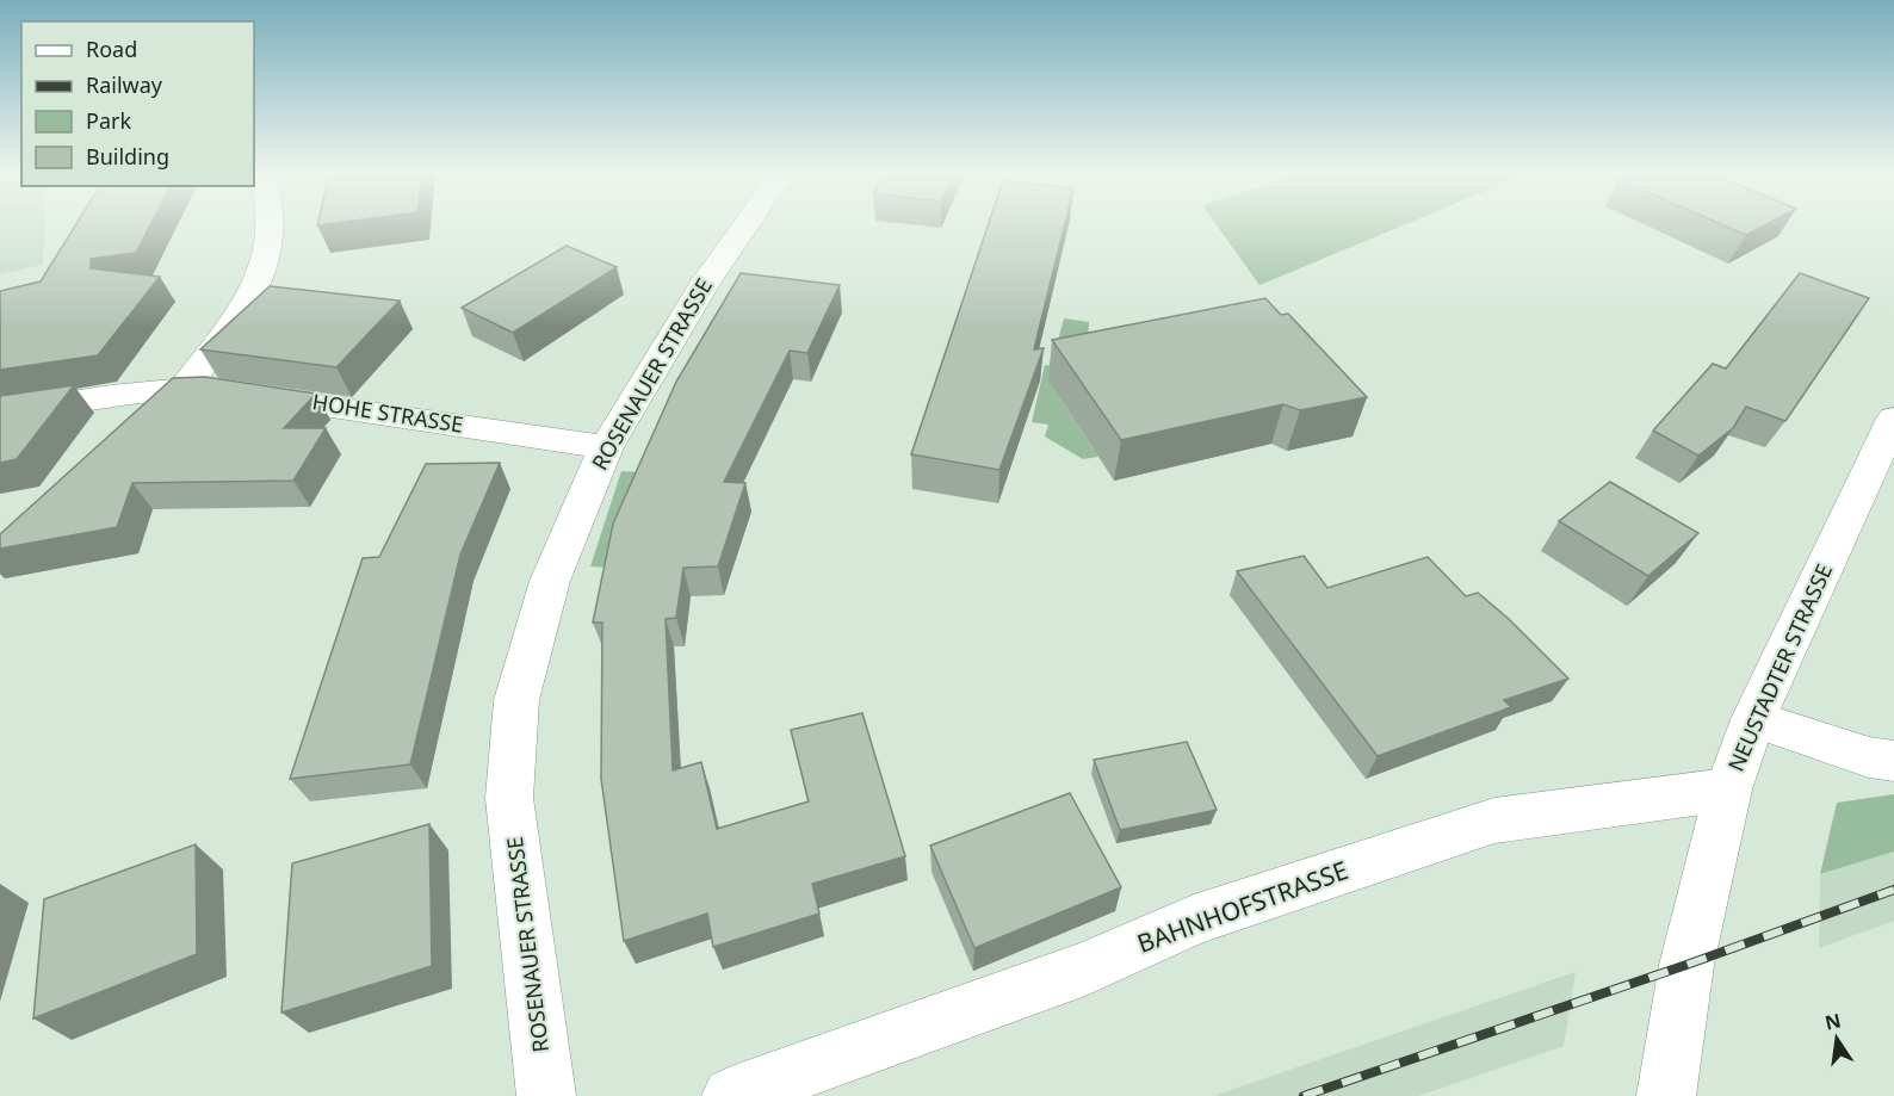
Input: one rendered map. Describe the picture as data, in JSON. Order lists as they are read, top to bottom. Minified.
{"streets":{"street":["ROSENAUER STRASSE","HOHE STRASSE","NEUSTADTER STRASSE","BAHNHOFSTRASSE"]},"crossings":[["ROSENAUER STRASSE","HOHE STRASSE"],["NEUSTADTER STRASSE","BAHNHOFSTRASSE"]],"legend":["Road","Railway","Park","Building"],"north":"top"}
